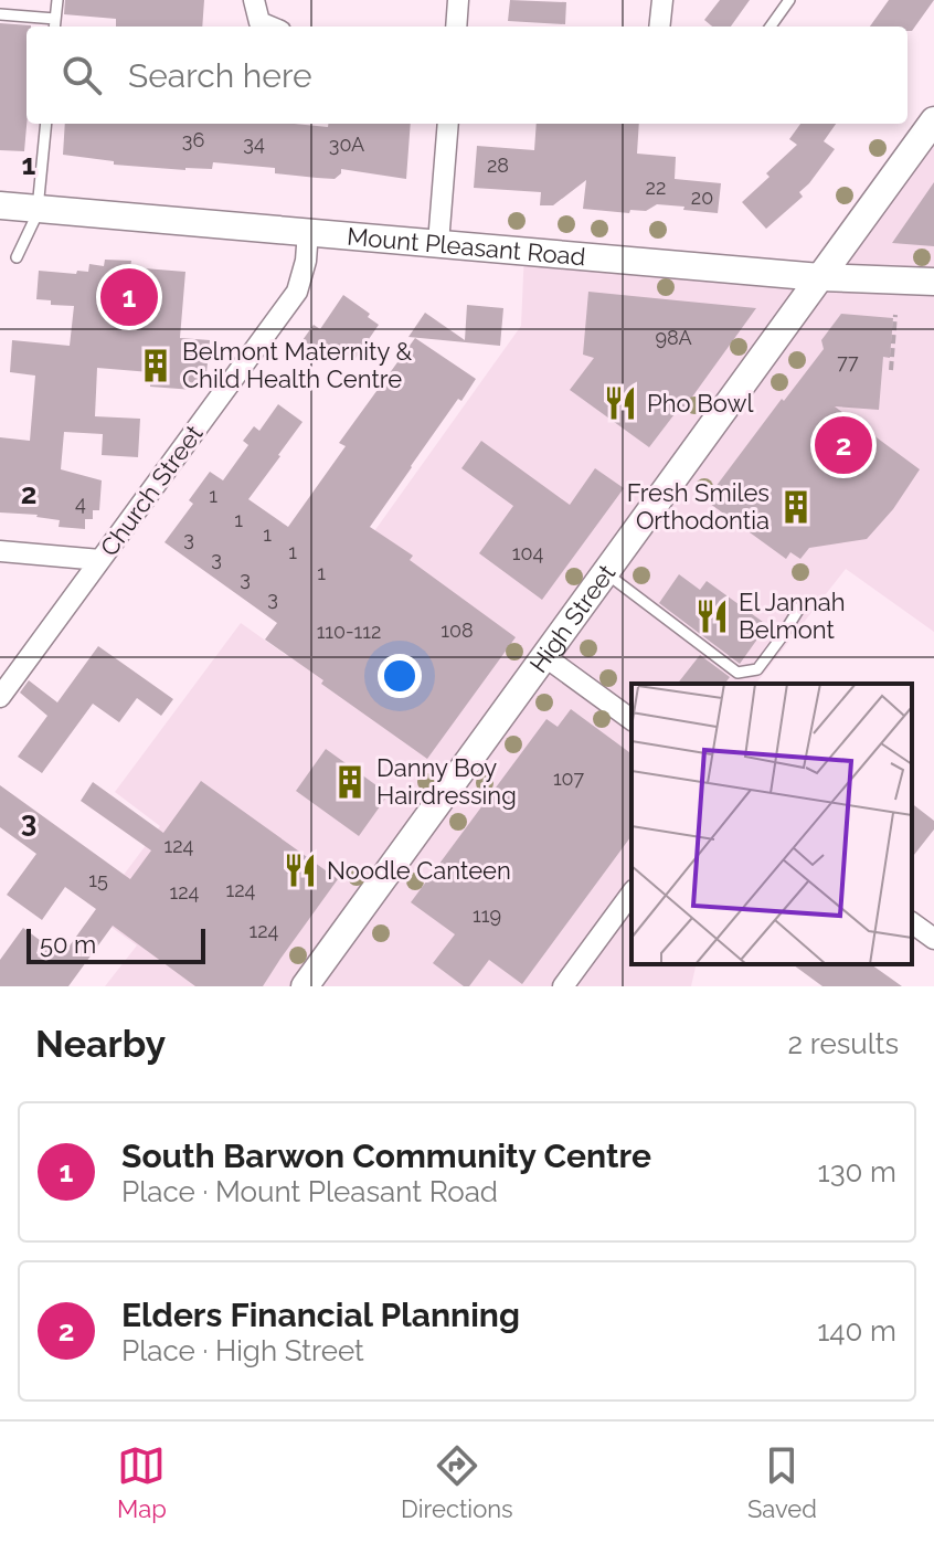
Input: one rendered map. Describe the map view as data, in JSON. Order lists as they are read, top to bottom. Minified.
{"streets":{"street":["Mount Pleasant Road","Church Street","High Street"]},"crossings":[["Mount Pleasant Road","Church Street"],["Mount Pleasant Road","High Street"]],"places":{"building":["Belmont Maternity & Child Health Centre","Fresh Smiles Orthodontia","Danny Boy Hairdressing"],"restaurant":["Pho Bowl","El Jannah Belmont","Noodle Canteen"]},"house_numbers":["36","34","30A","28","22","20","98A","77","1","4","1","1","3","1","104","3","1","3","3","108","110-112","107","124","15","124","124","119","124"],"scale_bar":"50 m","page":{"search":"Search here","pins":["1","2"],"scale":"50 m","heading":["Nearby","2 results"],"list":[{"mark":"1","name":"South Barwon Community Centre","note":"Place · Mount Pleasant Road","value":"130 m"},{"mark":"2","name":"Elders Financial Planning","note":"Place · High Street","value":"140 m"}],"nav":["Map","Directions","Saved"]},"grid":{"rows":["1","2","3"]}}
